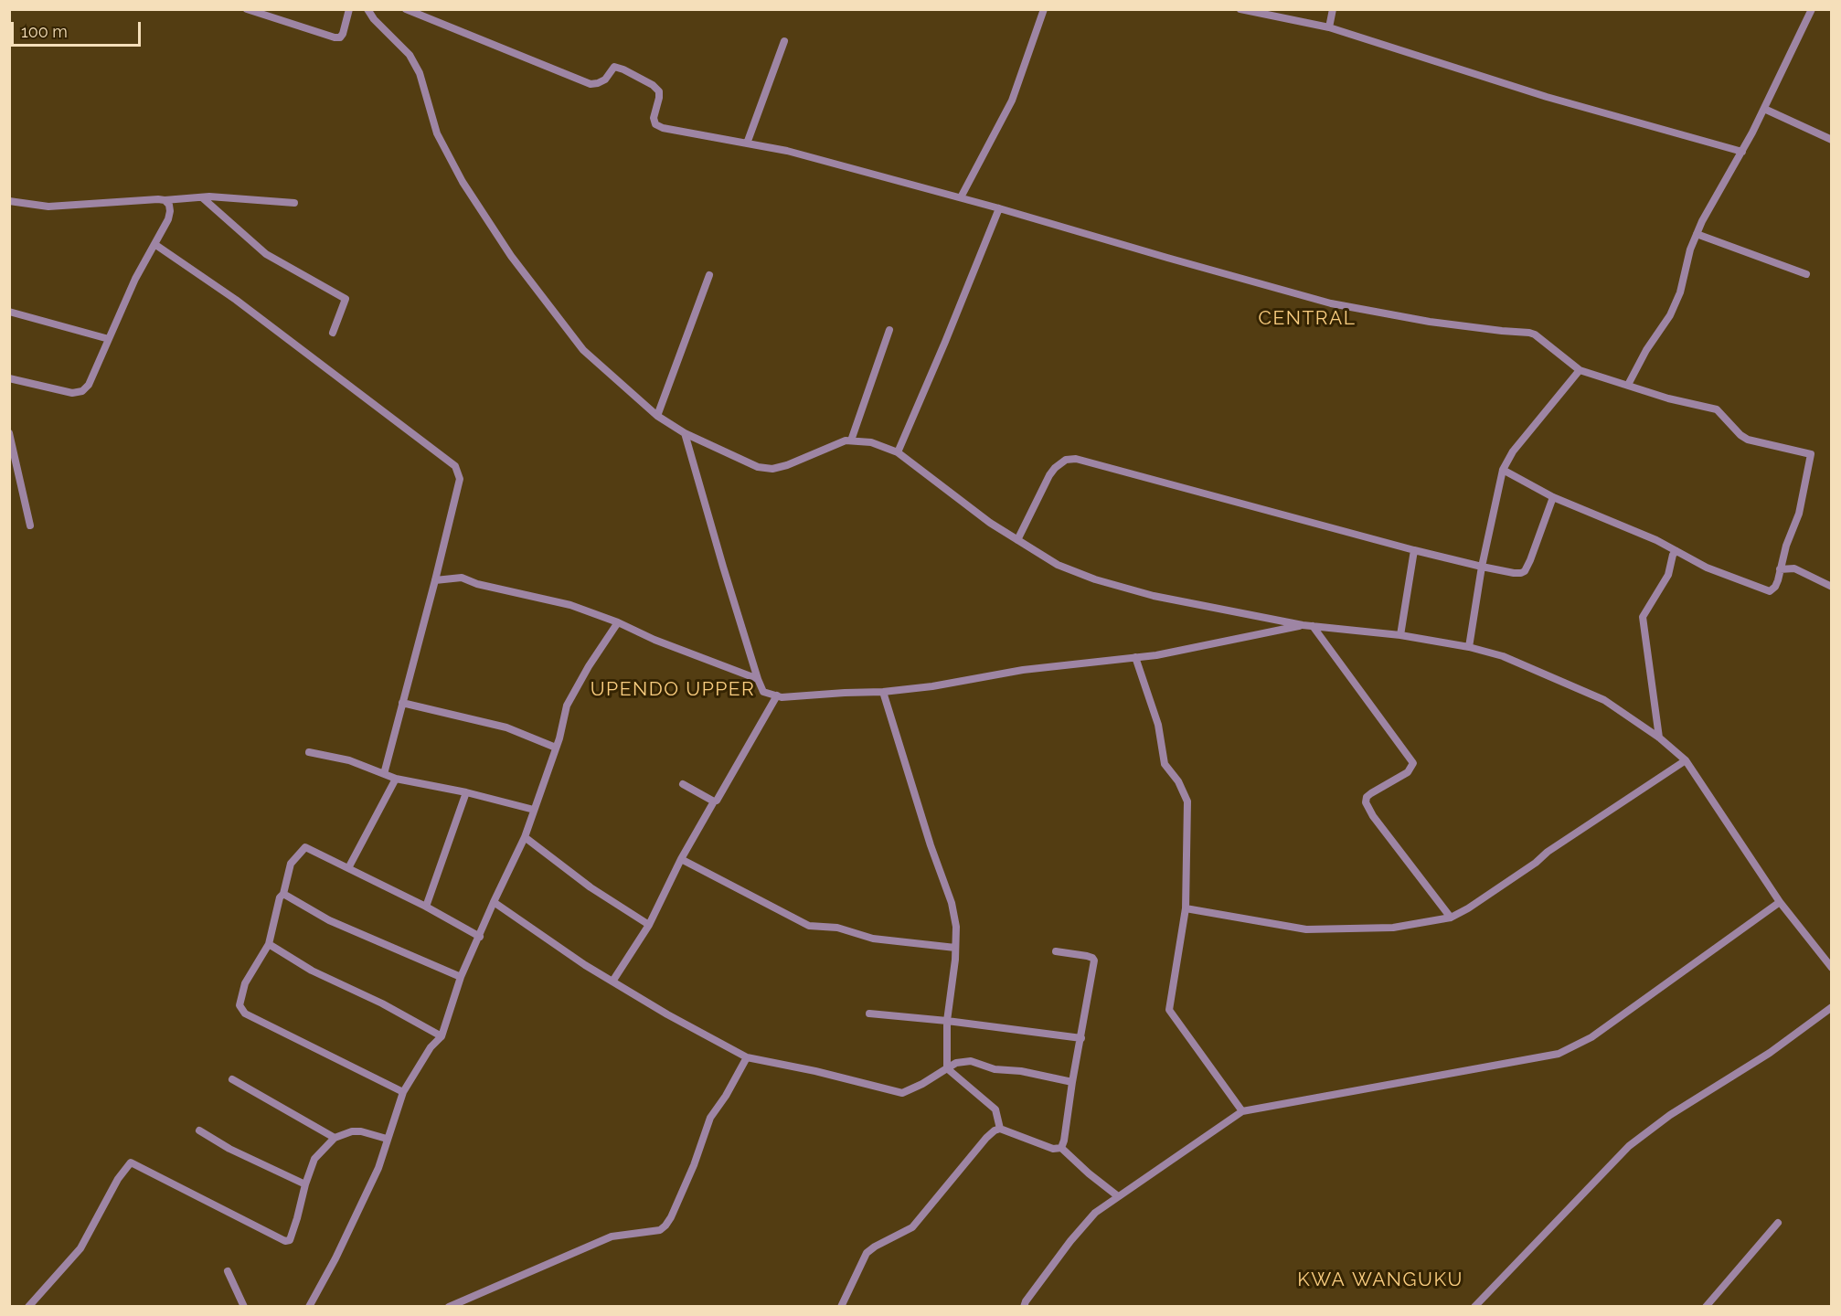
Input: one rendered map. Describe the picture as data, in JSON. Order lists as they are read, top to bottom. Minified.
{"districts":["CENTRAL","UPENDO UPPER","KWA WANGUKU"],"scale_bar":"100 m"}
